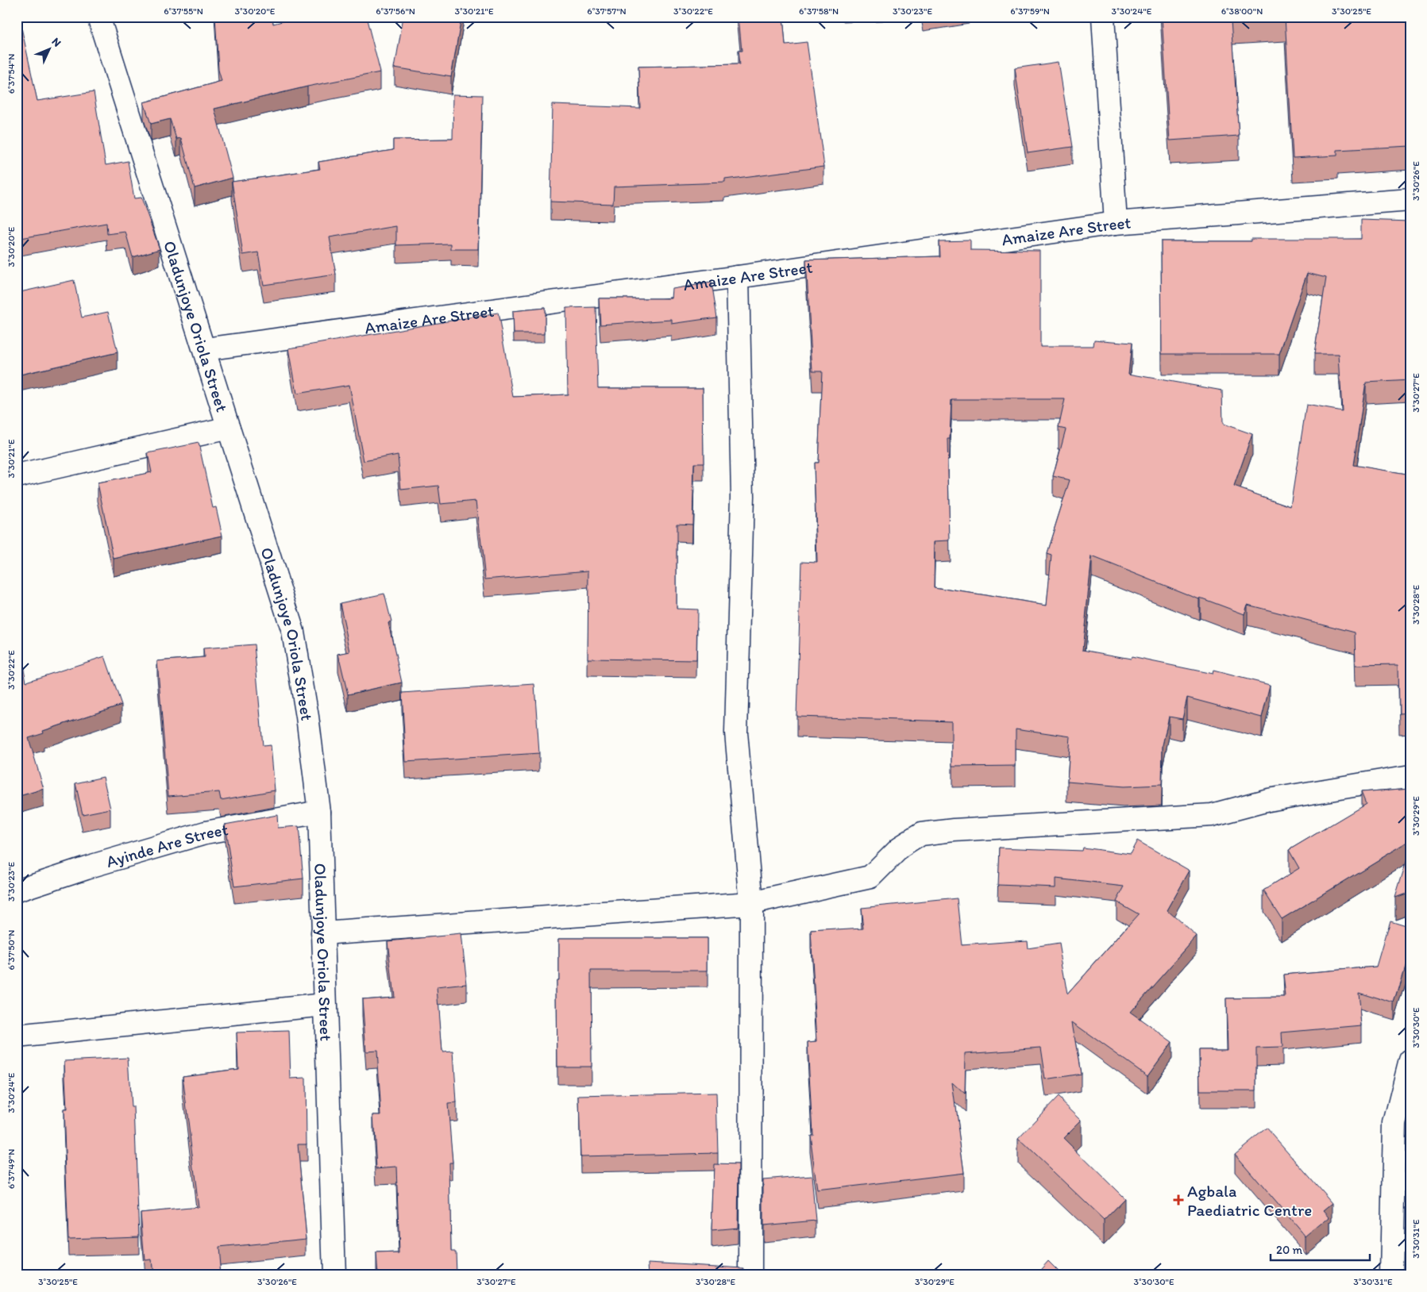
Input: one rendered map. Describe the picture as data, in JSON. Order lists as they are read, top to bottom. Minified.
{"streets":{"street":["Amaize Are Street","Oladunjoye Oriola Street","Ayinde Are Street"]},"crossings":[["Amaize Are Street","Oladunjoye Oriola Street"],["Oladunjoye Oriola Street","Ayinde Are Street"]],"places":{"health":["Agbala Paediatric Centre"]},"scale_bar":"20 m","north":"top right","coordinates":["6°37'55\"N","3°30'20\"E","6°37'56\"N","3°30'21\"E","6°37'57\"N","3°30'22\"E","6°37'58\"N","3°30'23\"E","6°37'59\"N","3°30'24\"E","6°38'00\"N","3°30'25\"E","6°37'54\"N","3°30'26\"E","3°30'27\"E","3°30'28\"E","3°30'29\"E","6°37'50\"N","3°30'30\"E","6°37'49\"N","3°30'31\"E"]}
